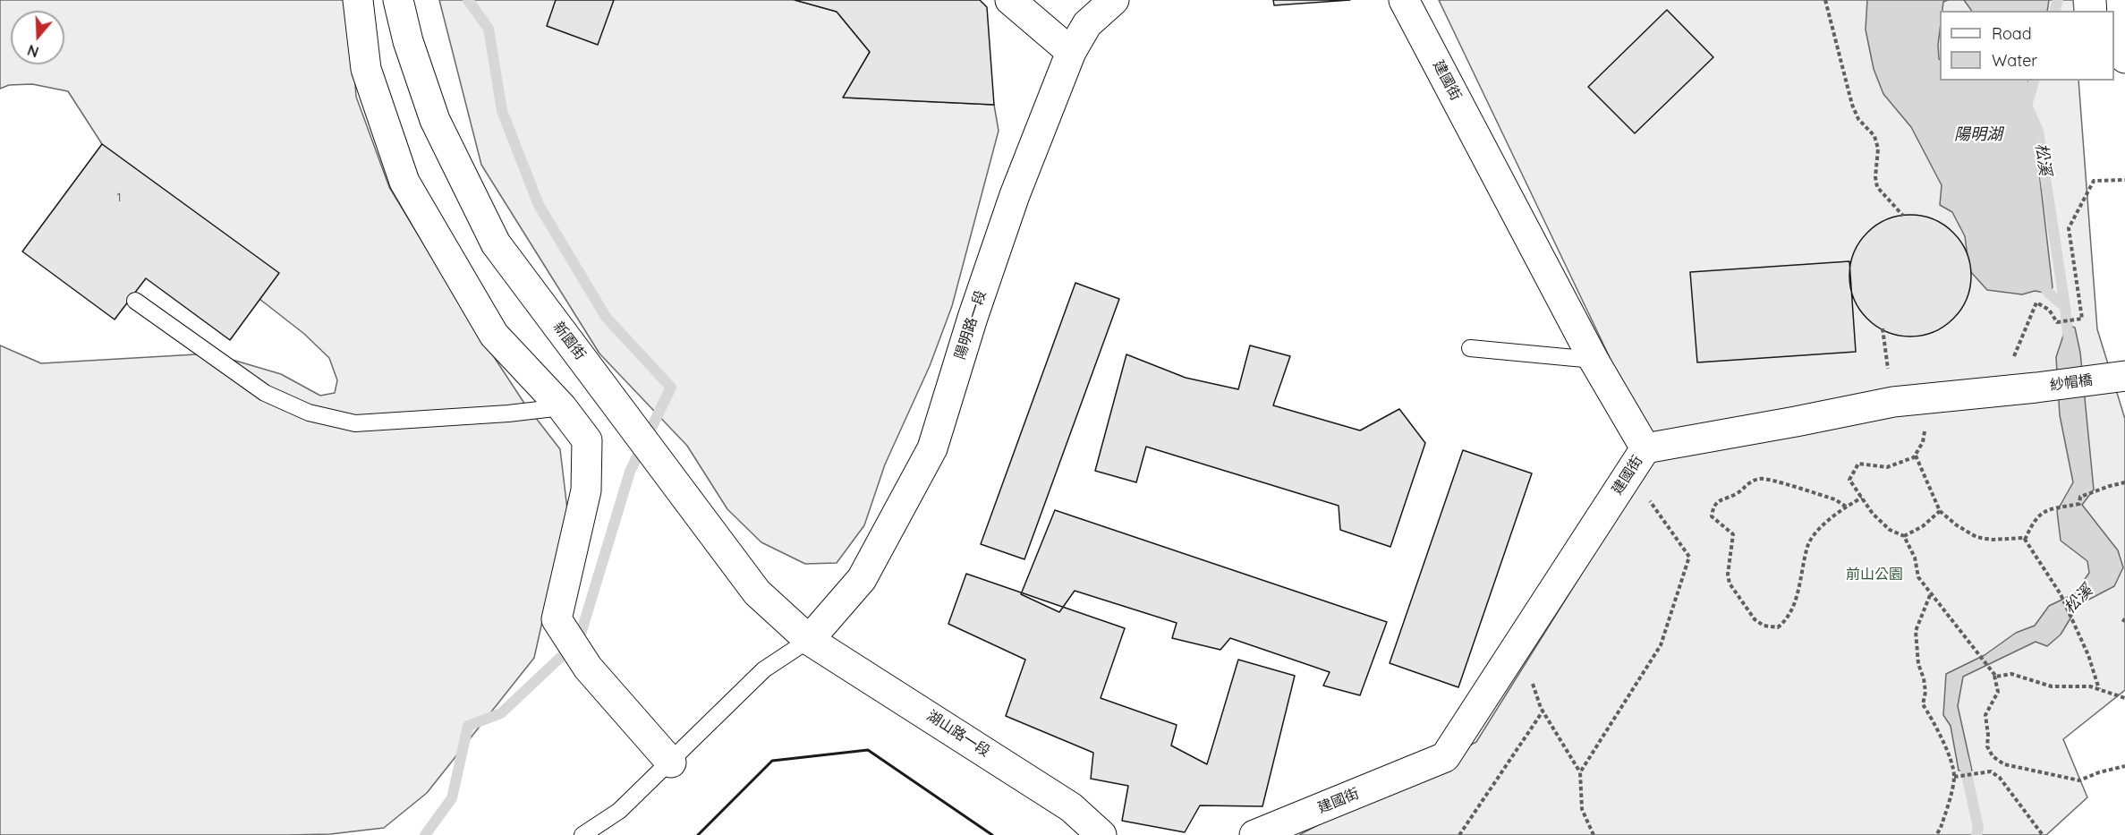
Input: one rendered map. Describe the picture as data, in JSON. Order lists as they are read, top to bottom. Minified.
{"streets":{"street":["建國街","陽明路一段","新園街","紗帽橋","湖山路一段"]},"crossings":[["建國街","紗帽橋"],["陽明路一段","新園街"],["陽明路一段","湖山路一段"],["新園街","湖山路一段"]],"water":["陽明湖","松溪"],"parks":["前山公園"],"house_numbers":["1"],"legend":["Road","Water"],"north":"bottom"}
